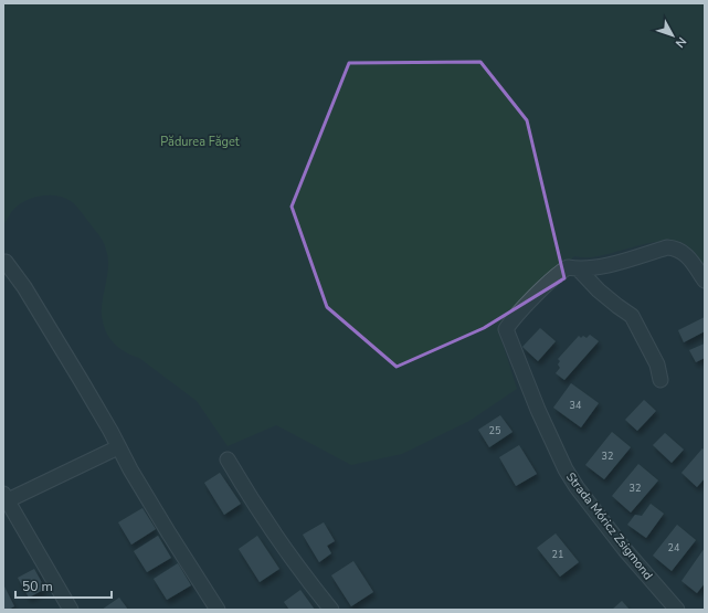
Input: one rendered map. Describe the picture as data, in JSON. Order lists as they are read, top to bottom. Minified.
{"streets":{"street":["Strada Móricz Zsigmond"]},"parks":["Pădurea Făget"],"house_numbers":["34","25","32","32","24","21"],"scale_bar":"50 m","north":"bottom right"}
